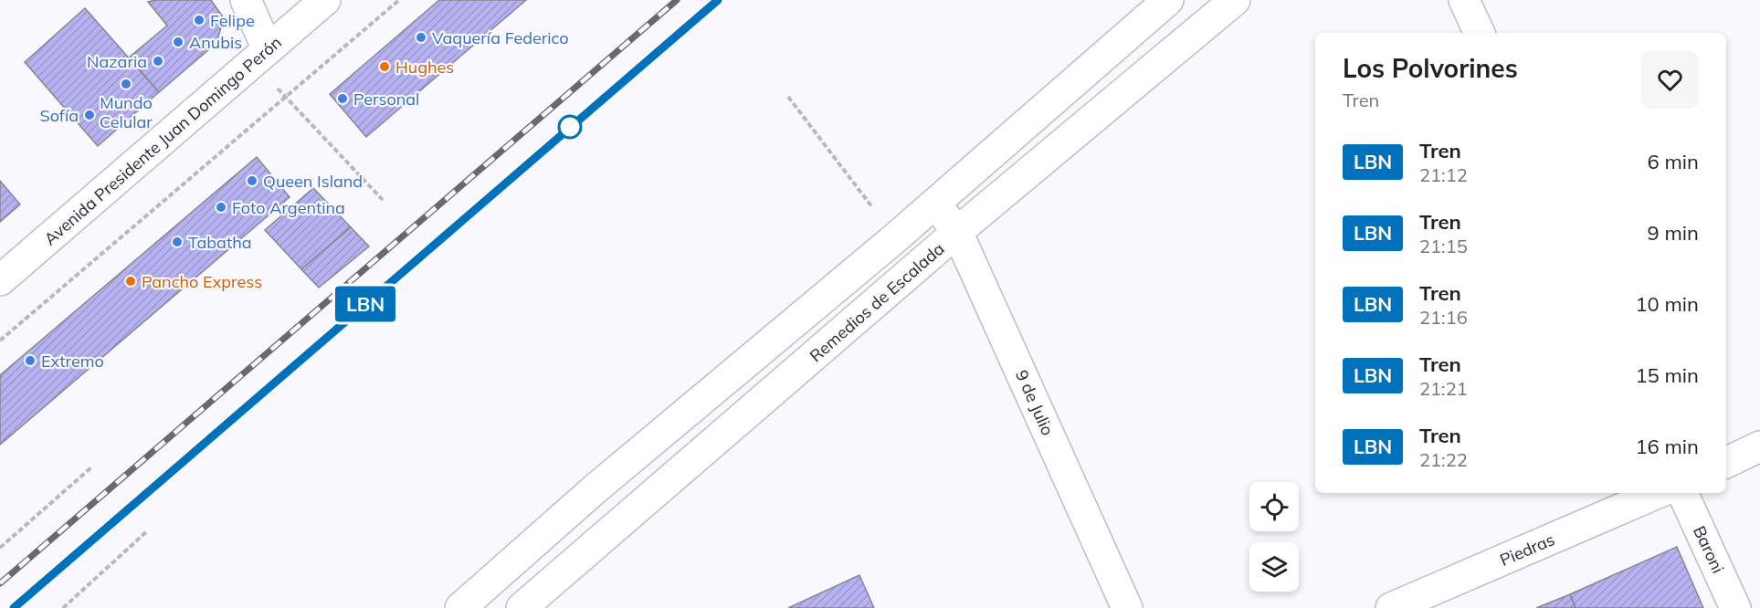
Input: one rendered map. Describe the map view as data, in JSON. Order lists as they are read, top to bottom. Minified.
{"streets":{"street":["Avenida Presidente Juan Domingo Perón","Remedios de Escalada","9 de Julio","Piedras","Baroni"]},"crossings":[["Remedios de Escalada","9 de Julio"]],"places":["Felipe","Vaquería Federico","Anubis","Nazaria","Hughes","Mundo Celular","Personal","Sofía","Queen Island","Foto Argentina","Tabatha","Pancho Express","Extremo"],"page":{"on_map":"LBN","heading":["Los Polvorines","Tren"],"list":[{"mark":"LBN","name":"Tren","note":"21:12","value":"6 min"},{"mark":"LBN","name":"Tren","note":"21:15","value":"9 min"},{"mark":"LBN","name":"Tren","note":"21:16","value":"10 min"},{"mark":"LBN","name":"Tren","note":"21:21","value":"15 min"},{"mark":"LBN","name":"Tren","note":"21:22","value":"16 min"}]}}
